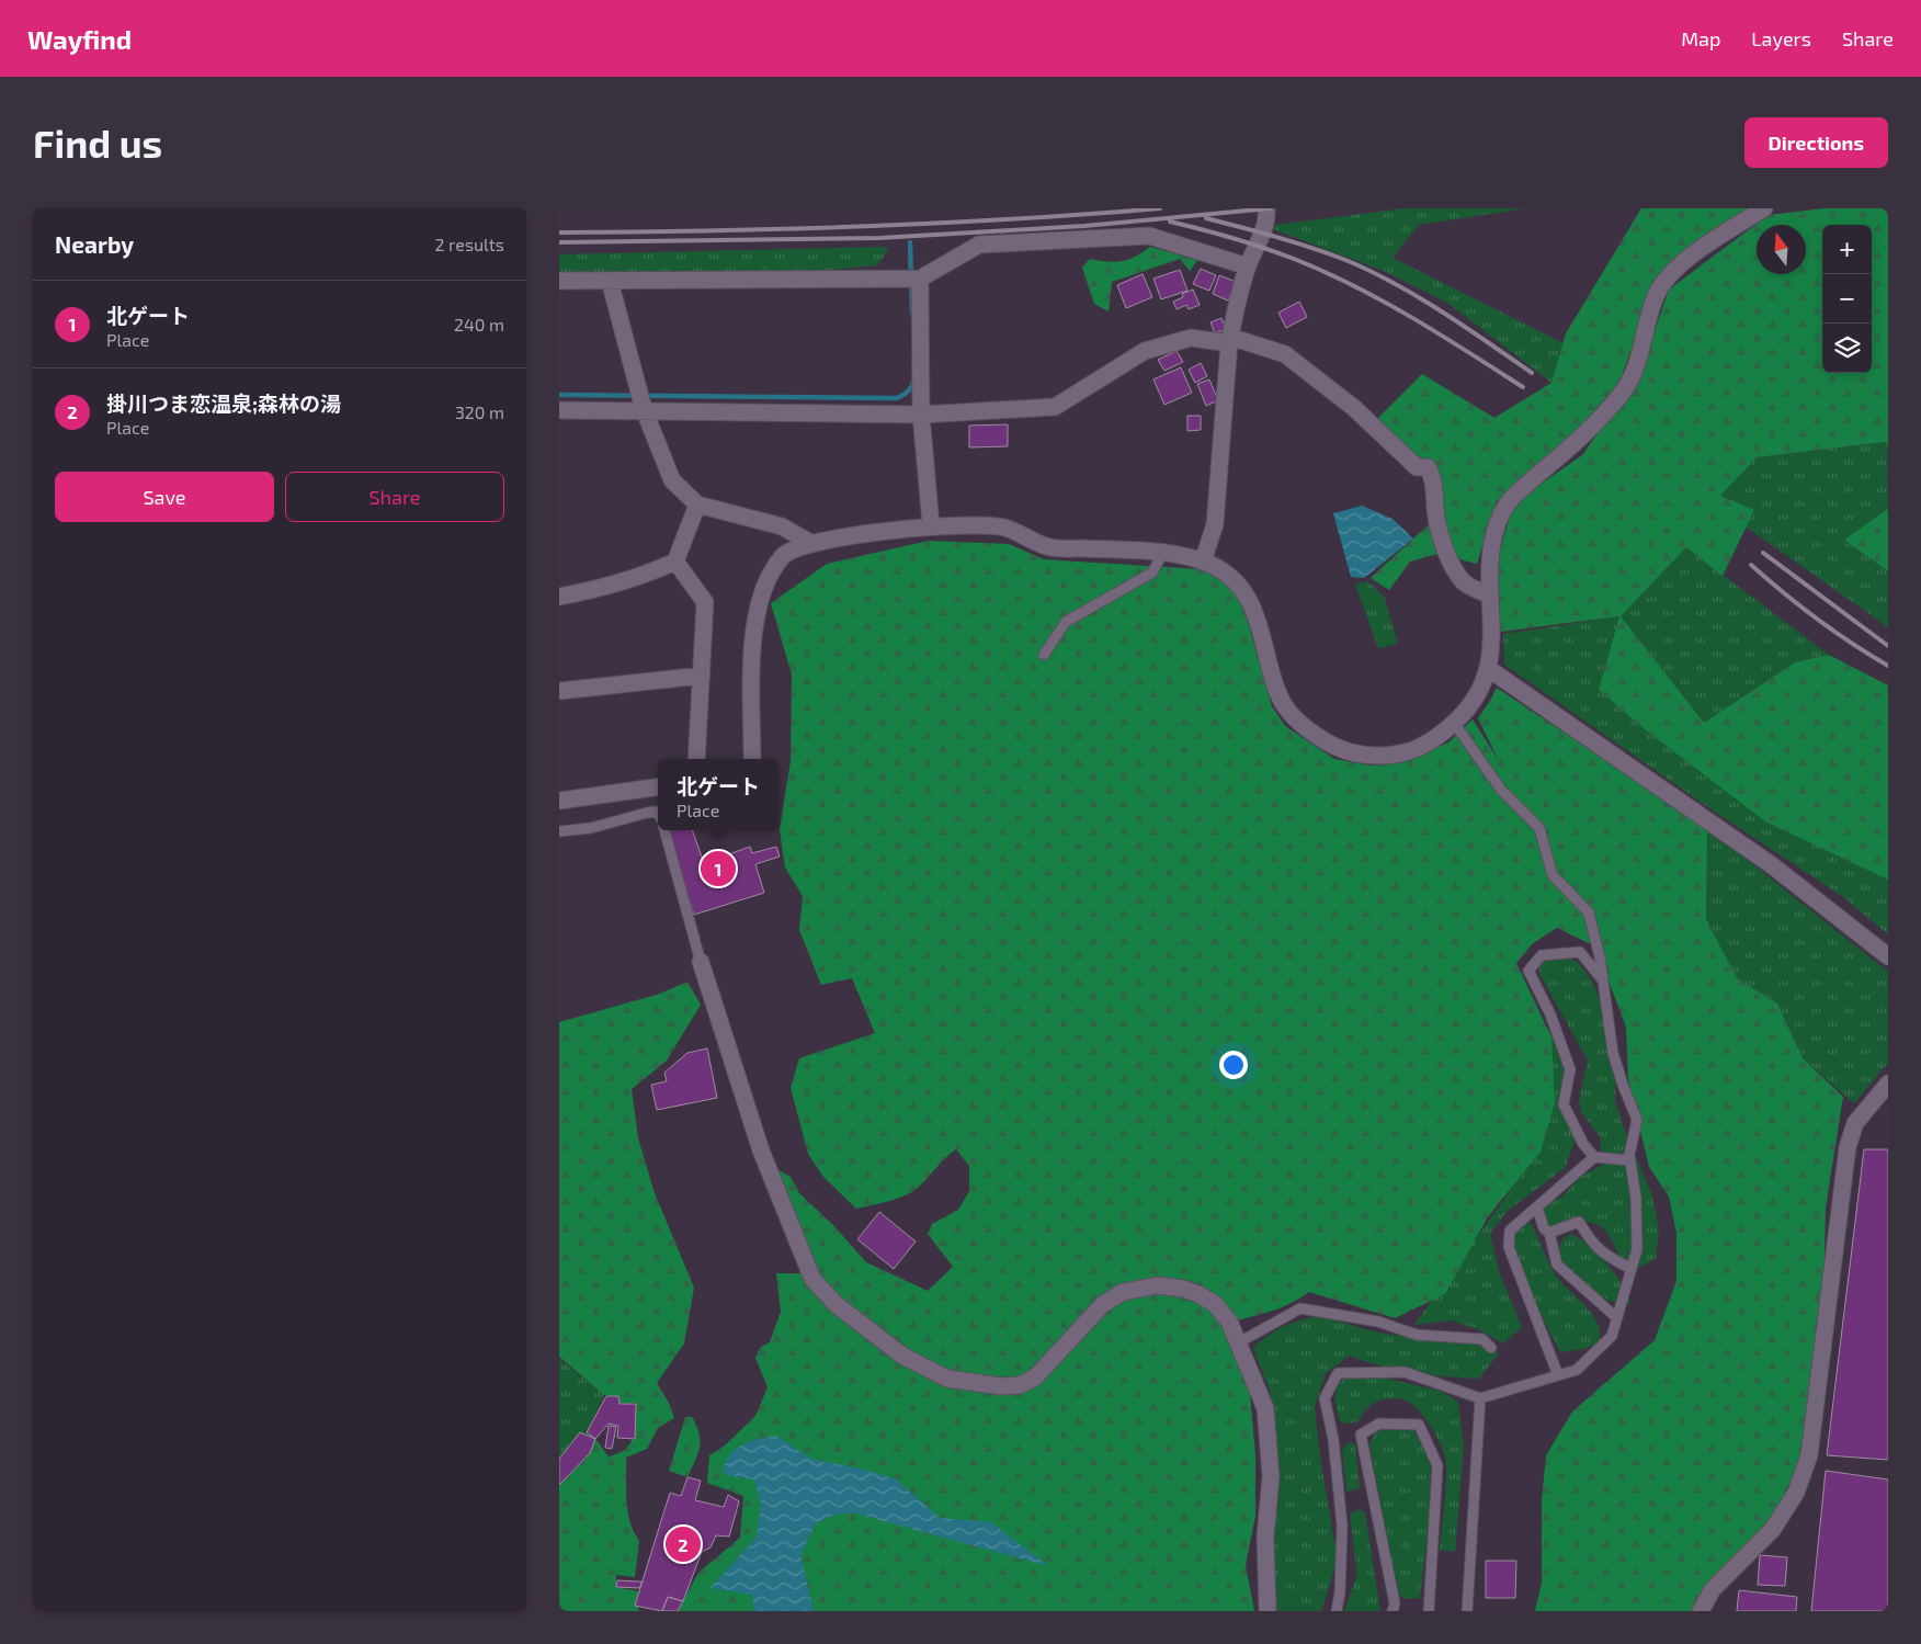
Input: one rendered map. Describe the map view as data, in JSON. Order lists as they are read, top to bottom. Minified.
{"north":"top","page":{"header":"Wayfind","nav":["Map","Layers","Share"],"buttons":["Directions",["Save","Share"]],"title":"Find us","heading":["Nearby","2 results"],"map_buttons":["+","−"],"list":[{"mark":"1","name":"北ゲート","note":"Place","value":"240 m"},{"mark":"2","name":"掛川つま恋温泉;森林の湯","note":"Place","value":"320 m"}],"popup":["北ゲート","Place"],"pins":["1","2"]}}
